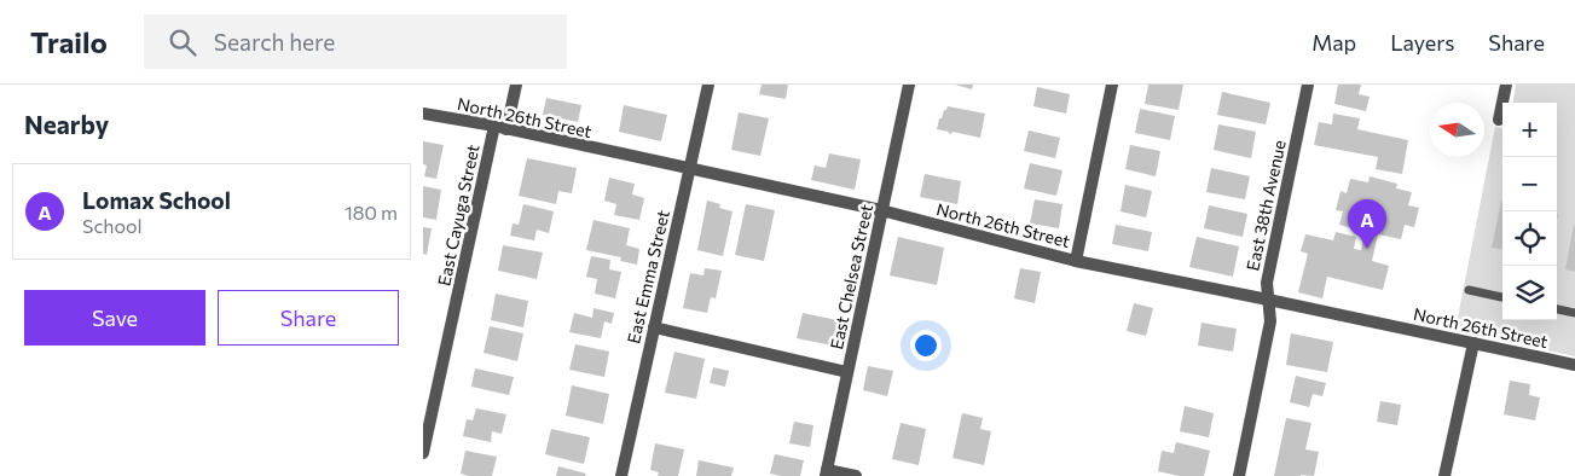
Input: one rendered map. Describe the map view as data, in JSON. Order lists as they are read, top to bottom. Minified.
{"streets":{"street":["North 26th Street","East 38th Avenue","East Cayuga Street","East Emma Street","East Chelsea Street"]},"crossings":[["North 26th Street","East 38th Avenue"],["North 26th Street","East Cayuga Street"],["North 26th Street","East Emma Street"],["North 26th Street","East Chelsea Street"]],"north":"left","page":{"header":"Trailo","search":"Search here","nav":["Map","Layers","Share"],"heading":"Nearby","map_buttons":["+","−"],"list":[{"mark":"A","name":"Lomax School","note":"School","value":"180 m"}],"pins":"A","buttons":["Save","Share"]}}
